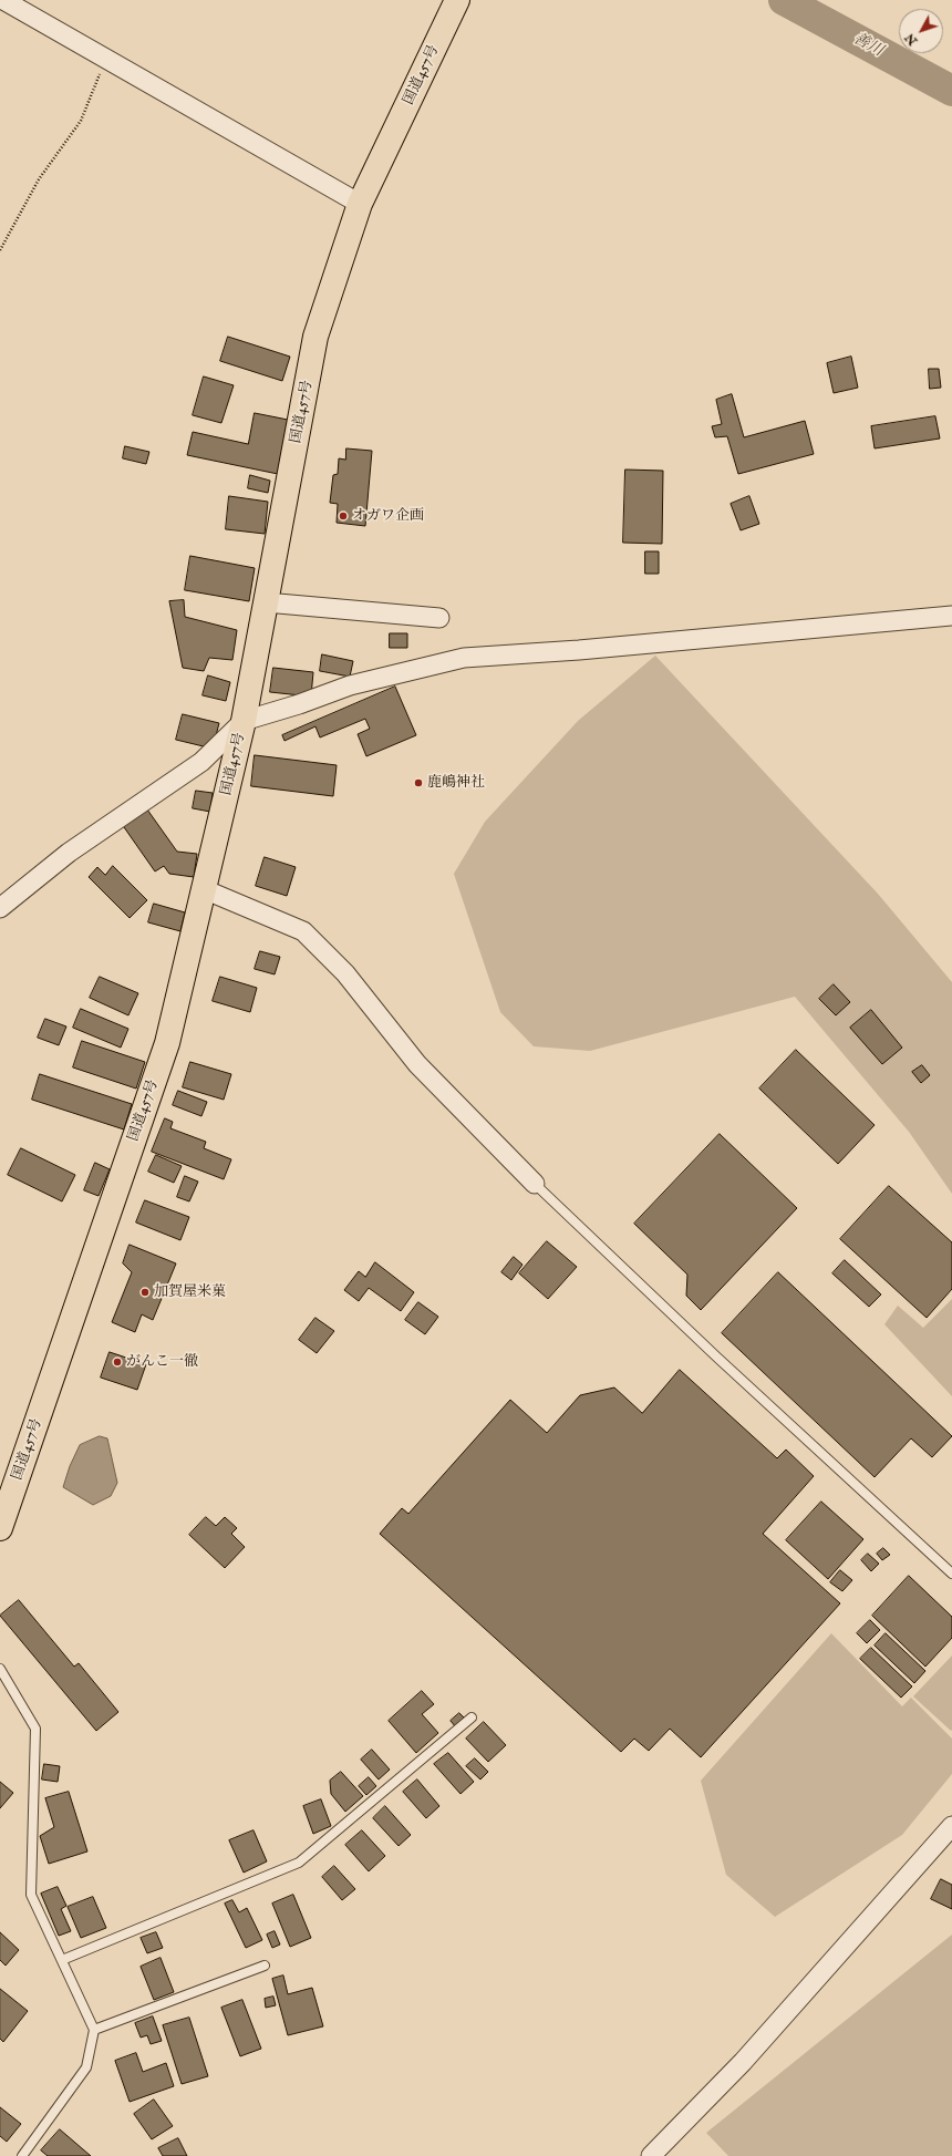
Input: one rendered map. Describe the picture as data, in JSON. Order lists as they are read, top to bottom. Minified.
{"streets":{"highway":["国道457号"]},"water":["善川"],"places":["オガワ企画","鹿嶋神社","加賀屋米菓","がんこ一徹"],"north":"bottom left"}
